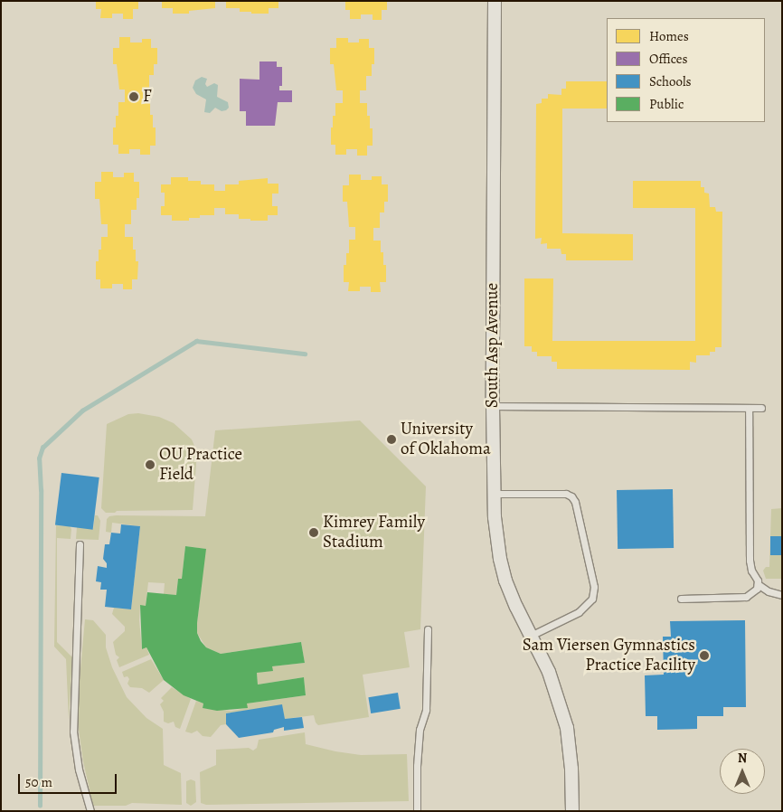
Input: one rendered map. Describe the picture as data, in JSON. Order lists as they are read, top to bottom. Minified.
{"streets":{"street":["South Asp Avenue"]},"places":["F","University of Oklahoma","OU Practice Field","Kimrey Family Stadium","Sam Viersen Gymnastics Practice Facility"],"legend":["Homes","Offices","Schools","Public"],"scale_bar":"50 m","north":"top"}
